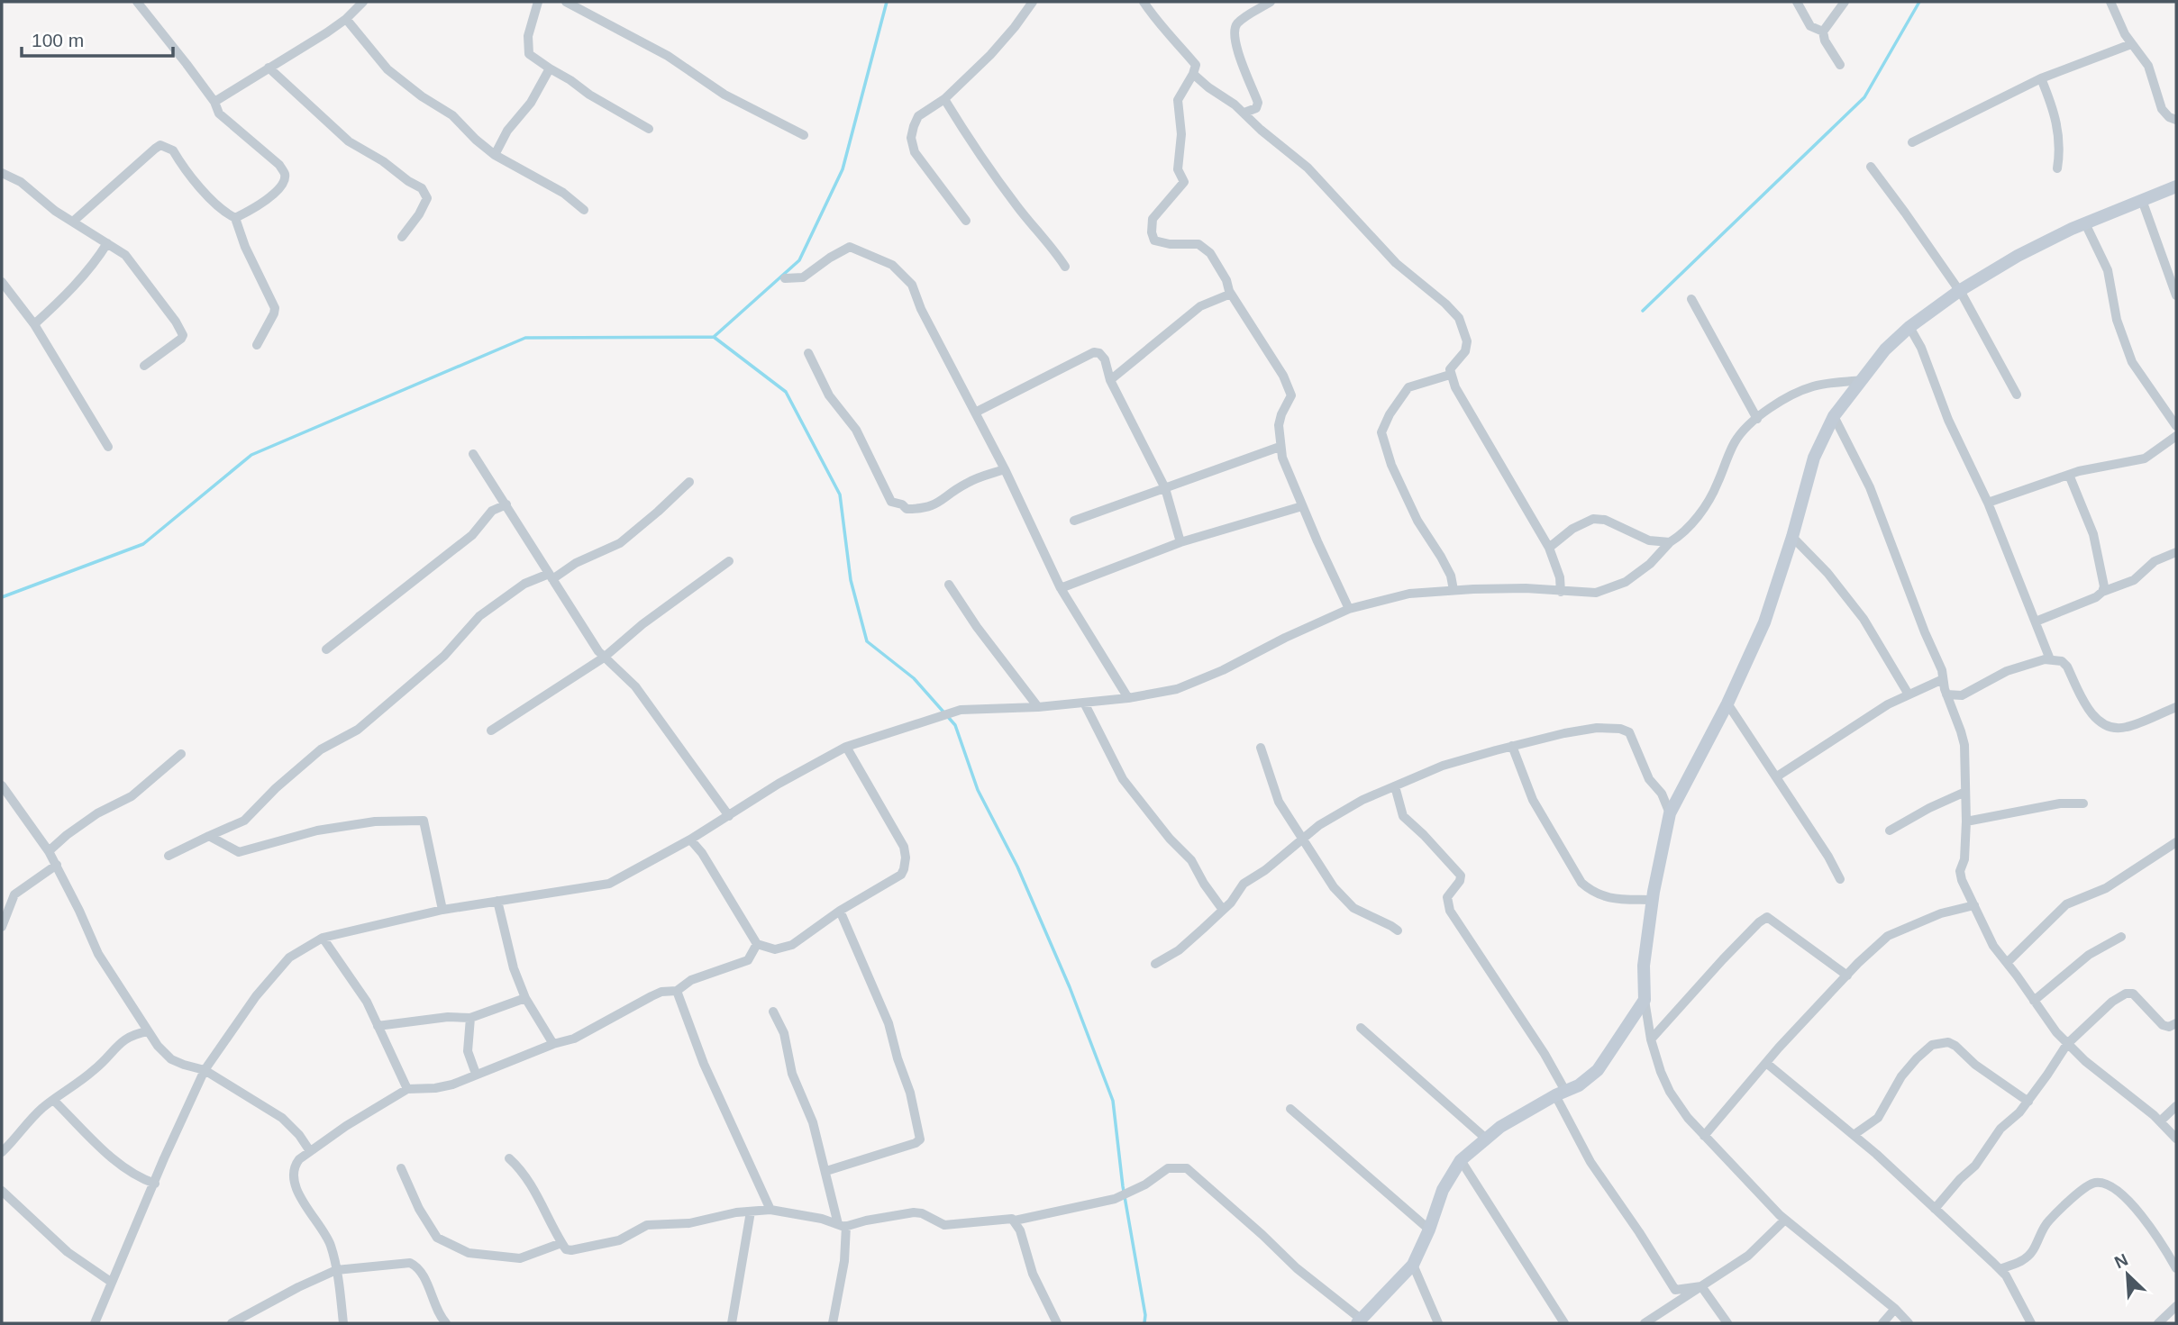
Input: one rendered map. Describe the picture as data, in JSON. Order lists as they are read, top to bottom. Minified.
{"scale_bar":"100 m","north":"top left"}
